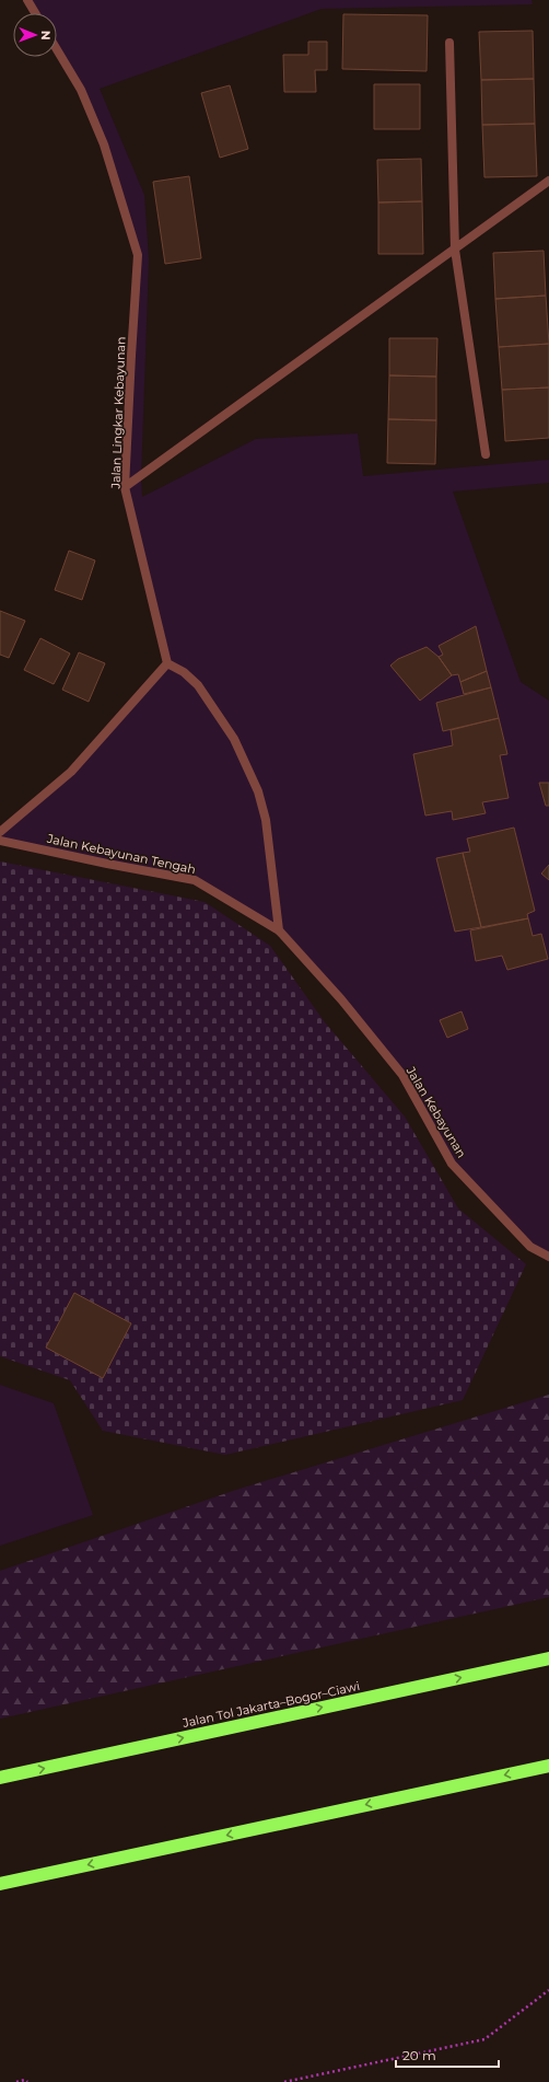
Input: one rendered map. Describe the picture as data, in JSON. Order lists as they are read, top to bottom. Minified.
{"streets":{"highway":["Jalan Tol Jakarta–Bogor–Ciawi"],"street":["Jalan Lingkar Kebayunan","Jalan Kebayunan Tengah","Jalan Kebayunan"]},"crossings":[["Jalan Kebayunan Tengah","Jalan Kebayunan"]],"scale_bar":"20 m","north":"right"}
